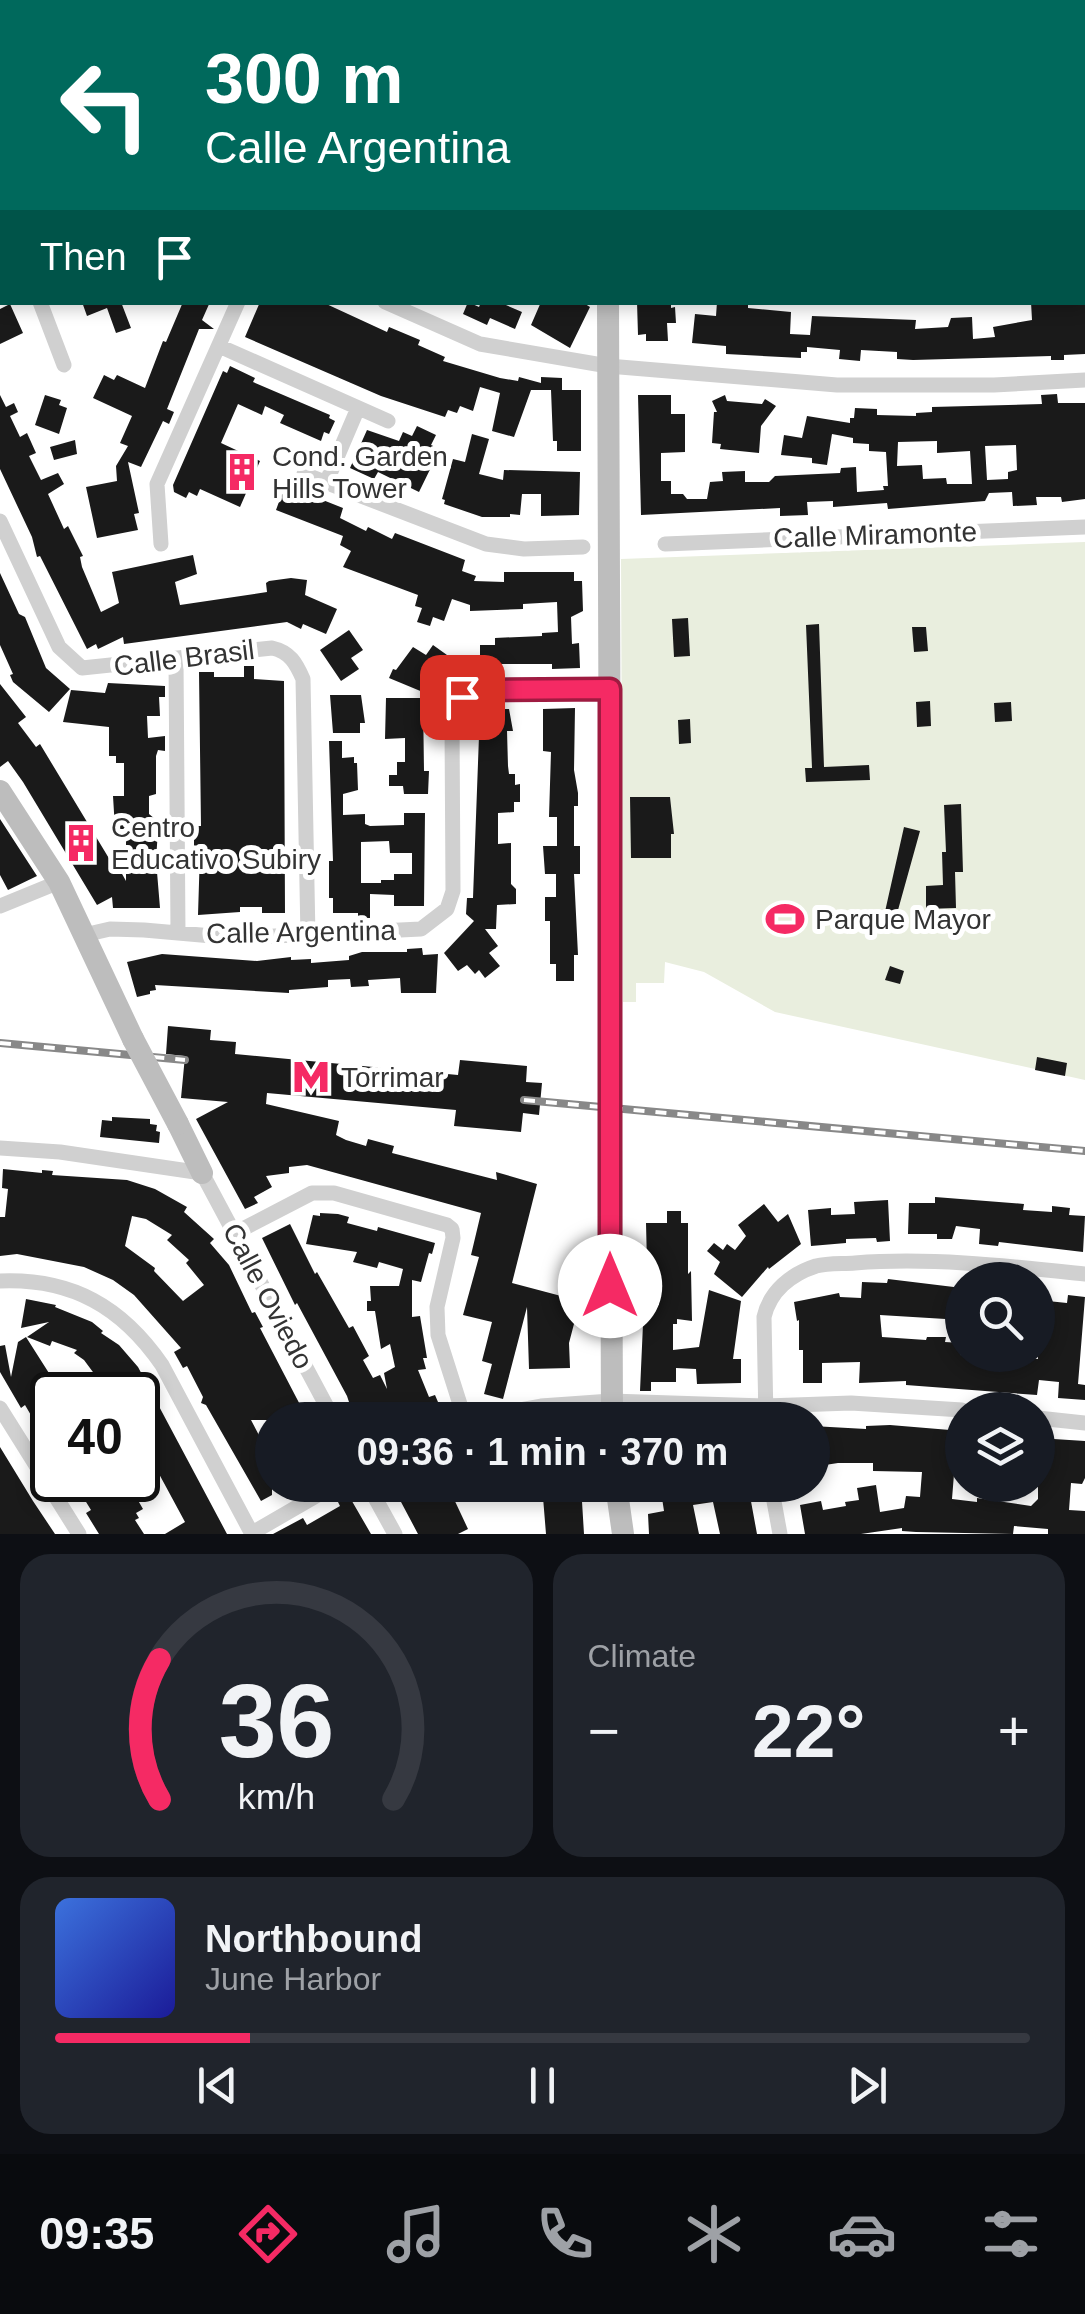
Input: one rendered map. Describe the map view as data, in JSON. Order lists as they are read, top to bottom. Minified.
{"streets":{"street":["Calle Miramonte","Calle Brasil","Calle Argentina","Calle Oviedo"]},"crossings":[["Calle Brasil","Calle Argentina"]],"places":{"building":["Cond. Garden Hills Tower","Centro Educativo Subiry"],"sports":["Parque Mayor"],"metro station":["Torrimar"]},"page":{"turn":["300 m","Calle Argentina"],"then":"Then","limit":"40","trip":"09:36 · 1 min · 370 m","tile":"Climate","heat":["−","22°","+"],"song":["Northbound","June Harbor"],"tabs":"09:35","gauge":["36","km/h"]}}
